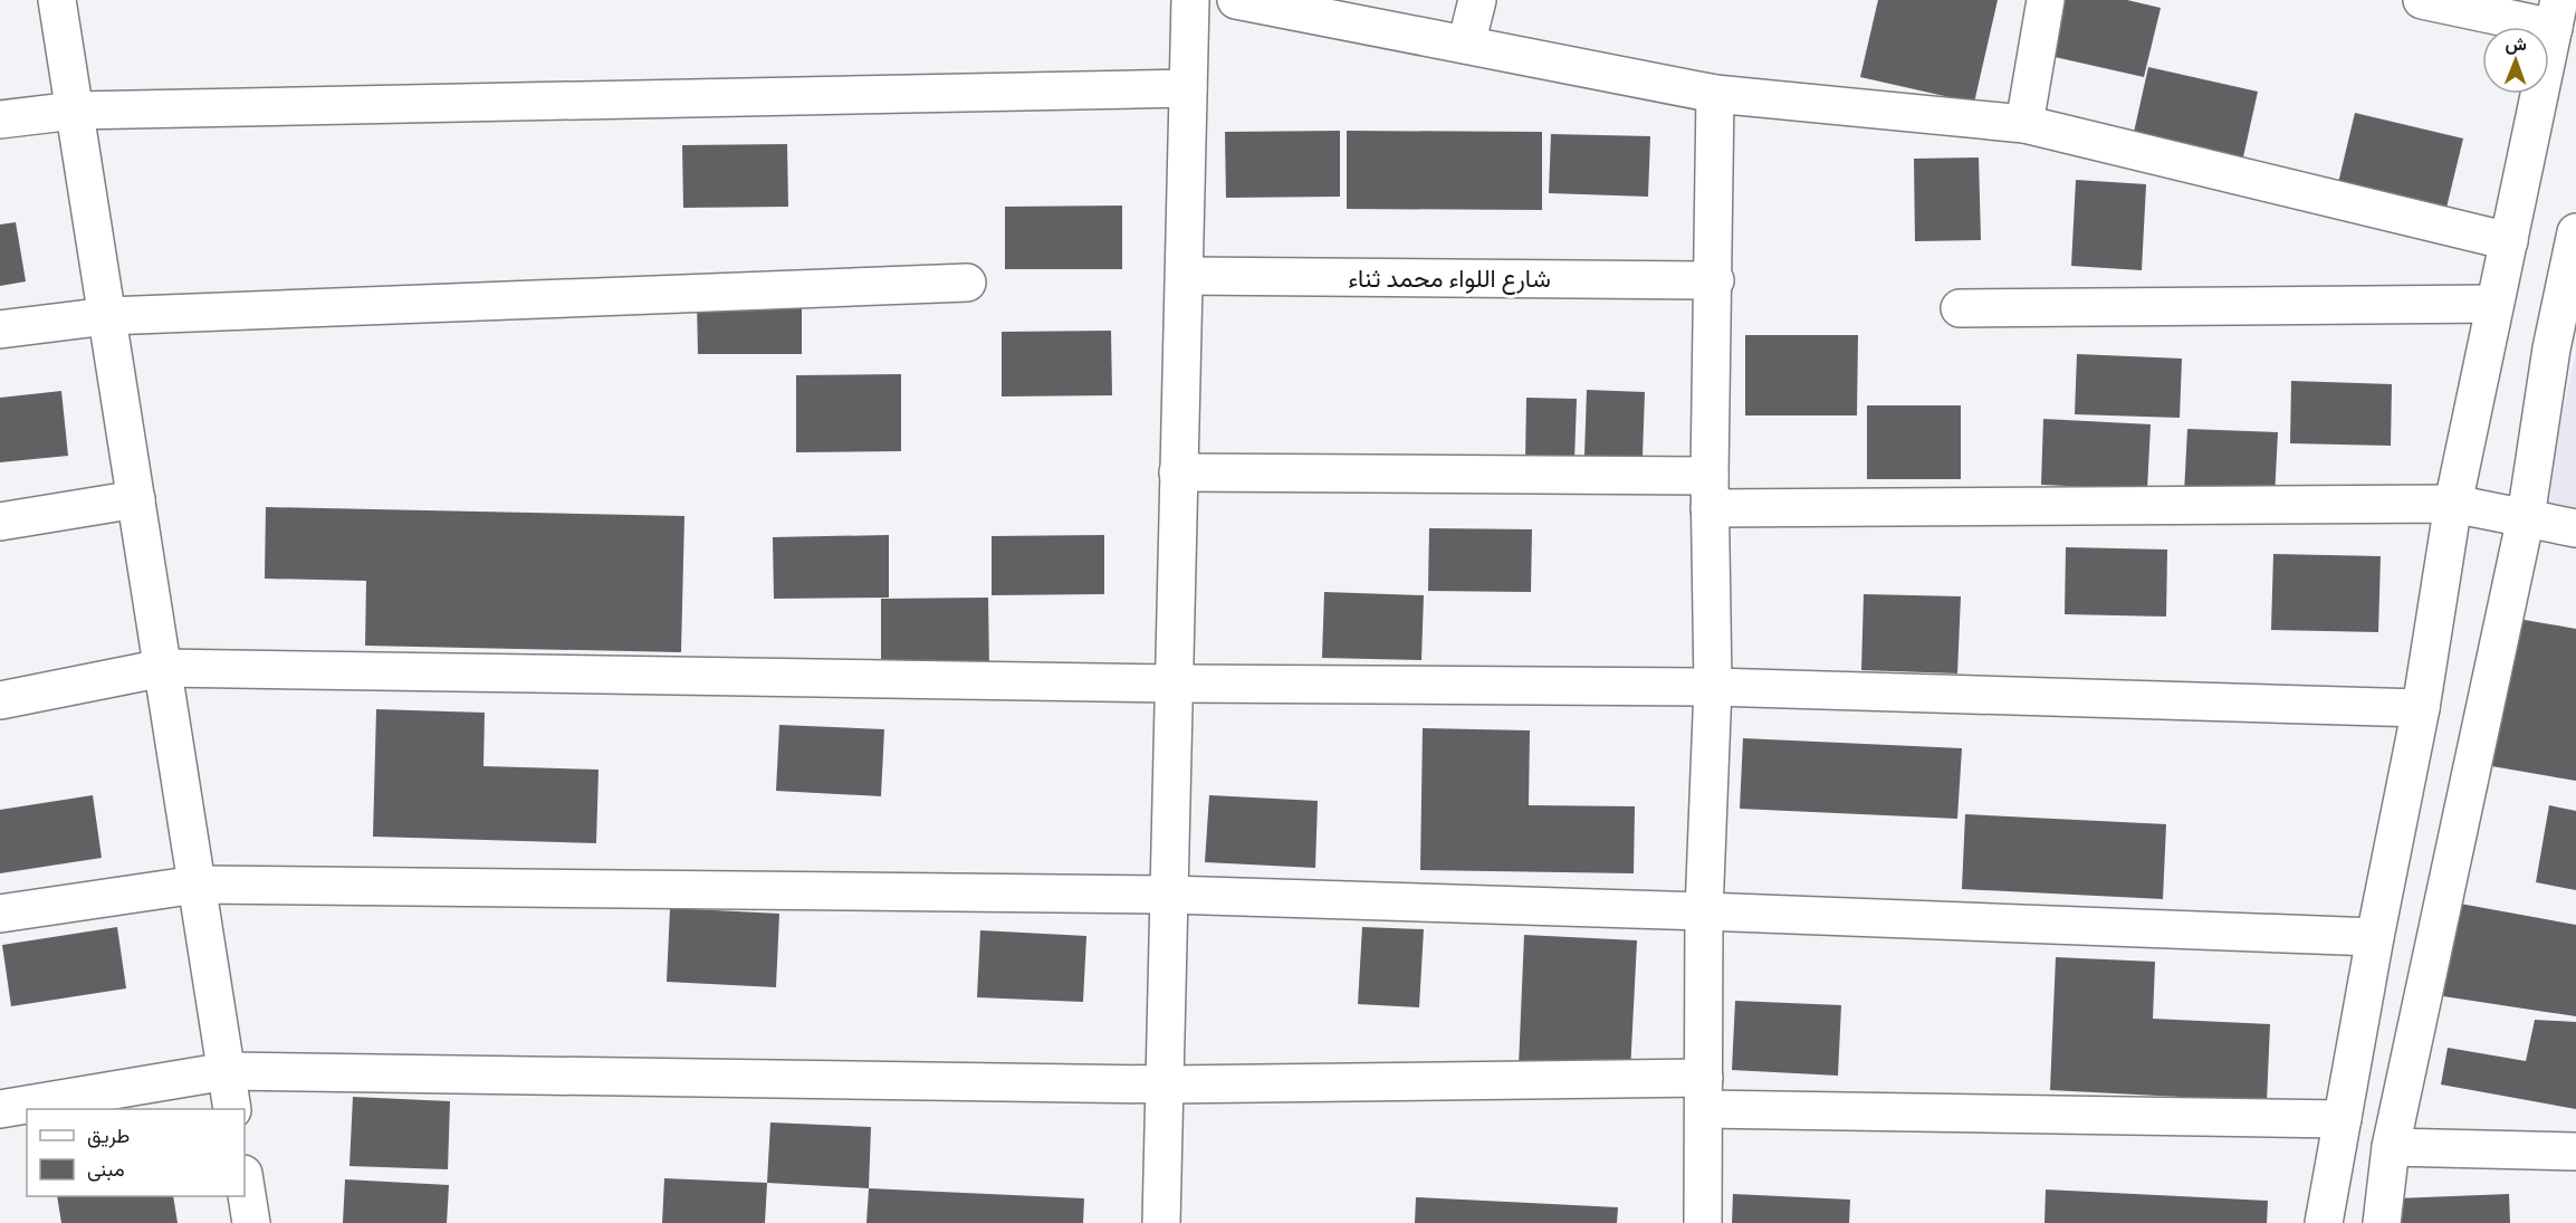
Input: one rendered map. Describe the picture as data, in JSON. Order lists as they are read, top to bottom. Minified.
{"streets":{"street":["شارع اللواء محمد ثناء"]},"legend":["طريق","مبنى"],"north":"top"}
